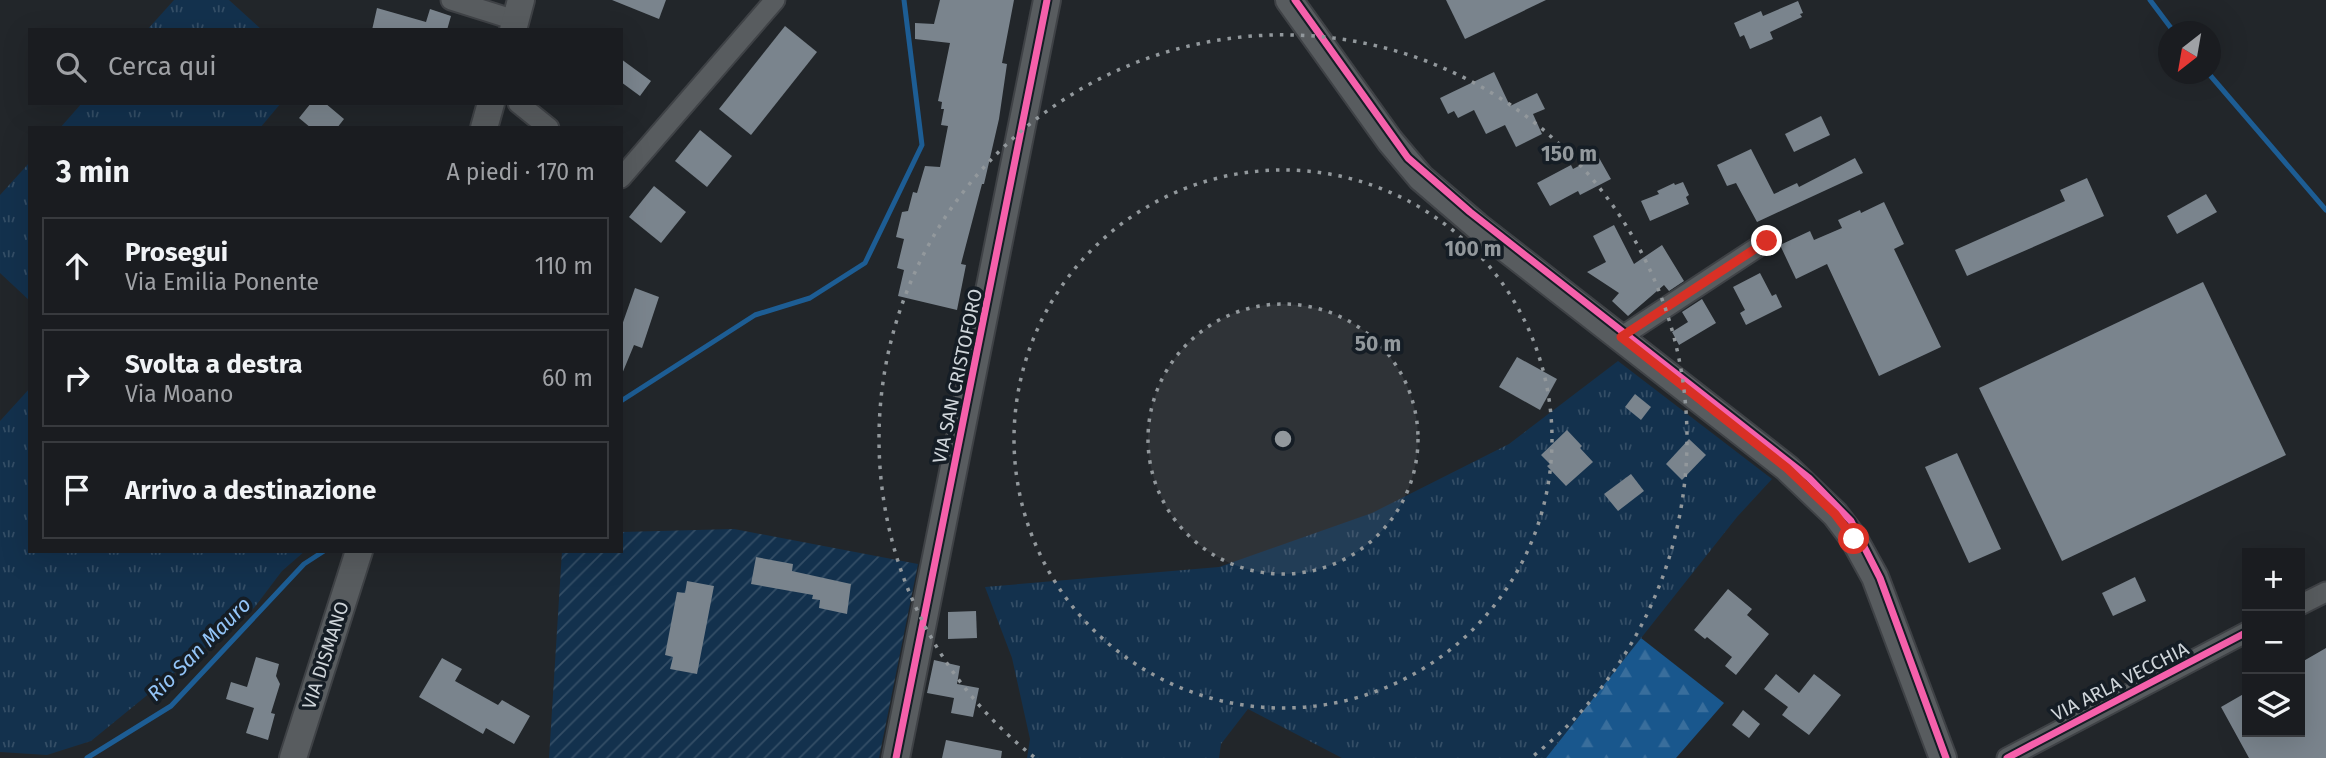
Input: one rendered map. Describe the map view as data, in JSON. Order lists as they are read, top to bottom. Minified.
{"streets":{"main road":["VIA SAN CRISTOFORO","VIA DISMANO"],"street":["VIA ARLA VECCHIA"]},"water":["Rio San Mauro"],"north":"bottom left","page":{"search":"Cerca qui","heading":["3 min","A piedi · 170 m"],"list":[["Prosegui","Via Emilia Ponente","110 m"],["Svolta a destra","Via Moano","60 m"],"Arrivo a destinazione"],"map_buttons":["+","−"]},"rings":["150 m","100 m","50 m"]}
